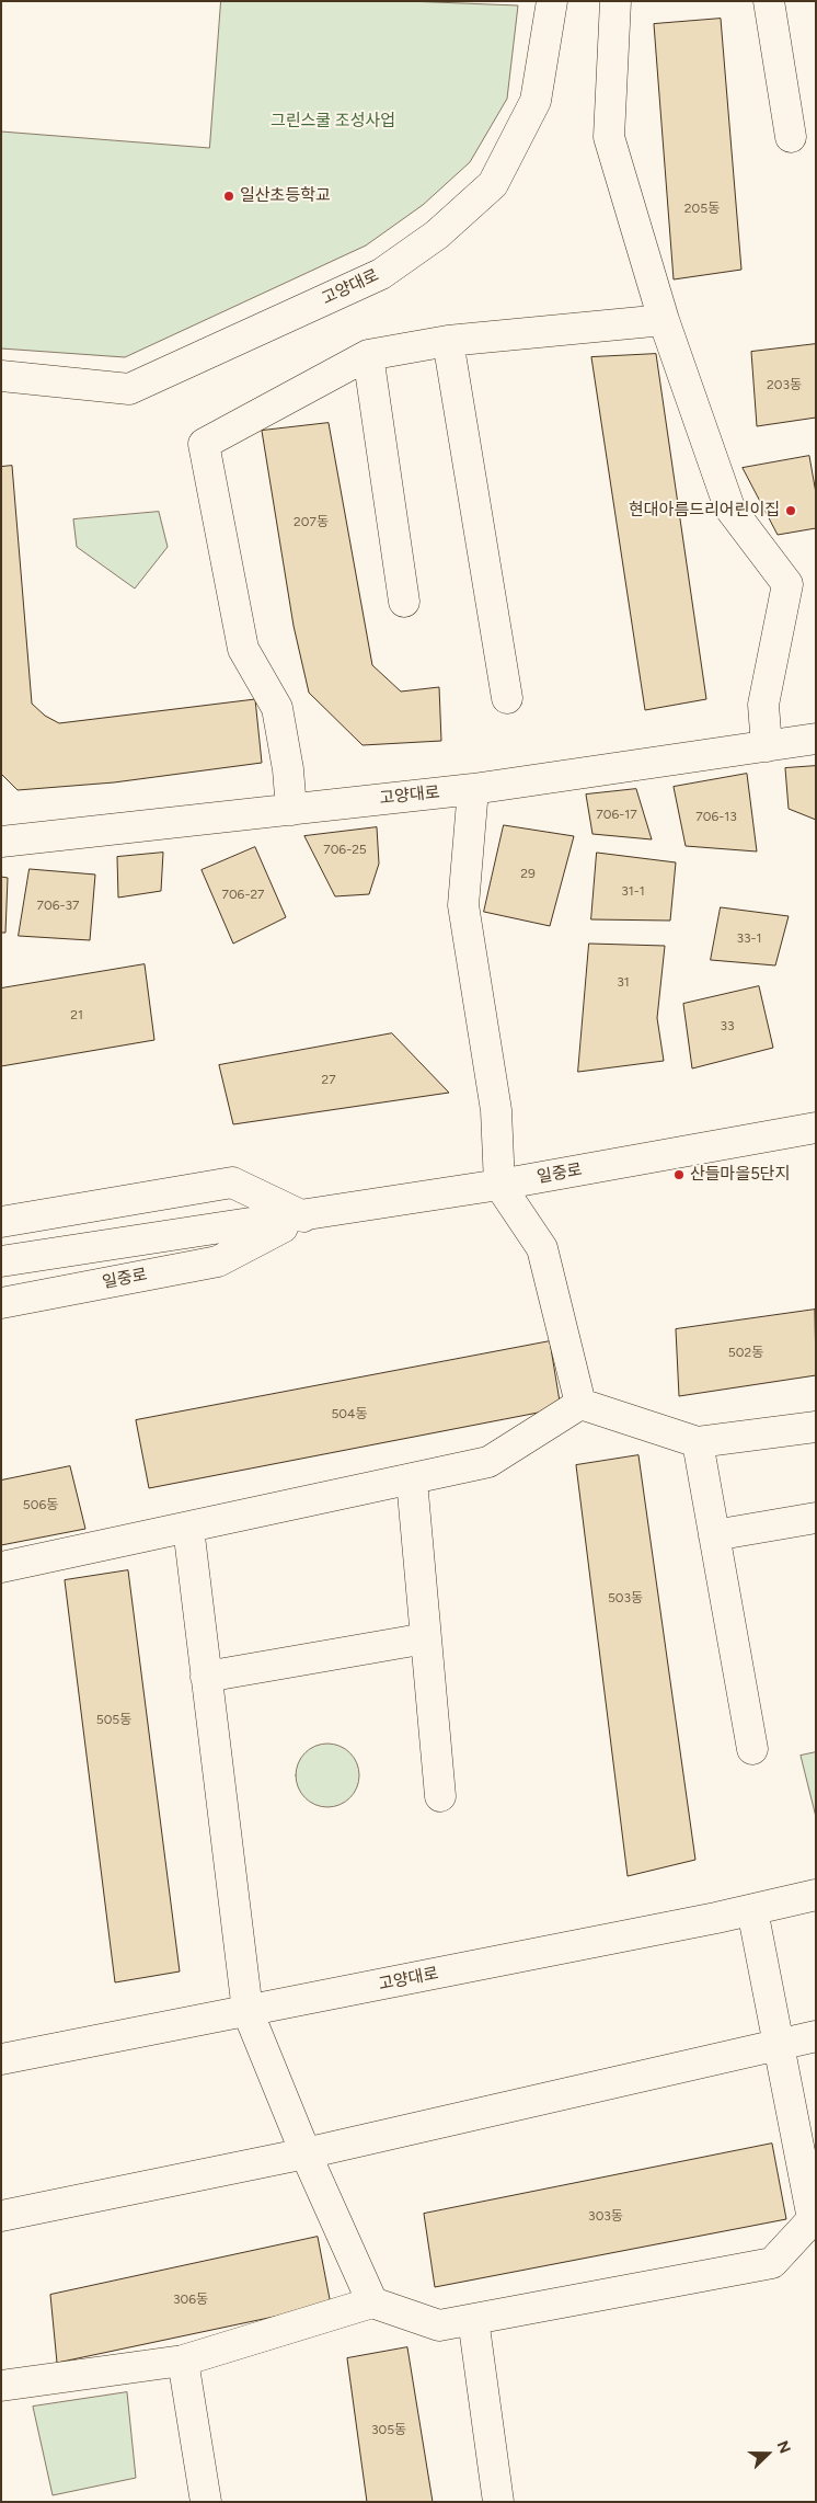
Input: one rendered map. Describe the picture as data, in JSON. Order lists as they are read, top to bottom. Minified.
{"streets":{"street":["고양대로","일중로"]},"parks":["그린스쿨 조성사업"],"places":["일산초등학교","현대아름드리어린이집","산들마을5단지"],"house_numbers":["205동","203동","207동","706-17","706-13","706-25","29","31-1","706-27","706-37","33-1","31","21","33","27","502동","504동","506동","503동","505동","303동","306동","305동"],"north":"right"}
